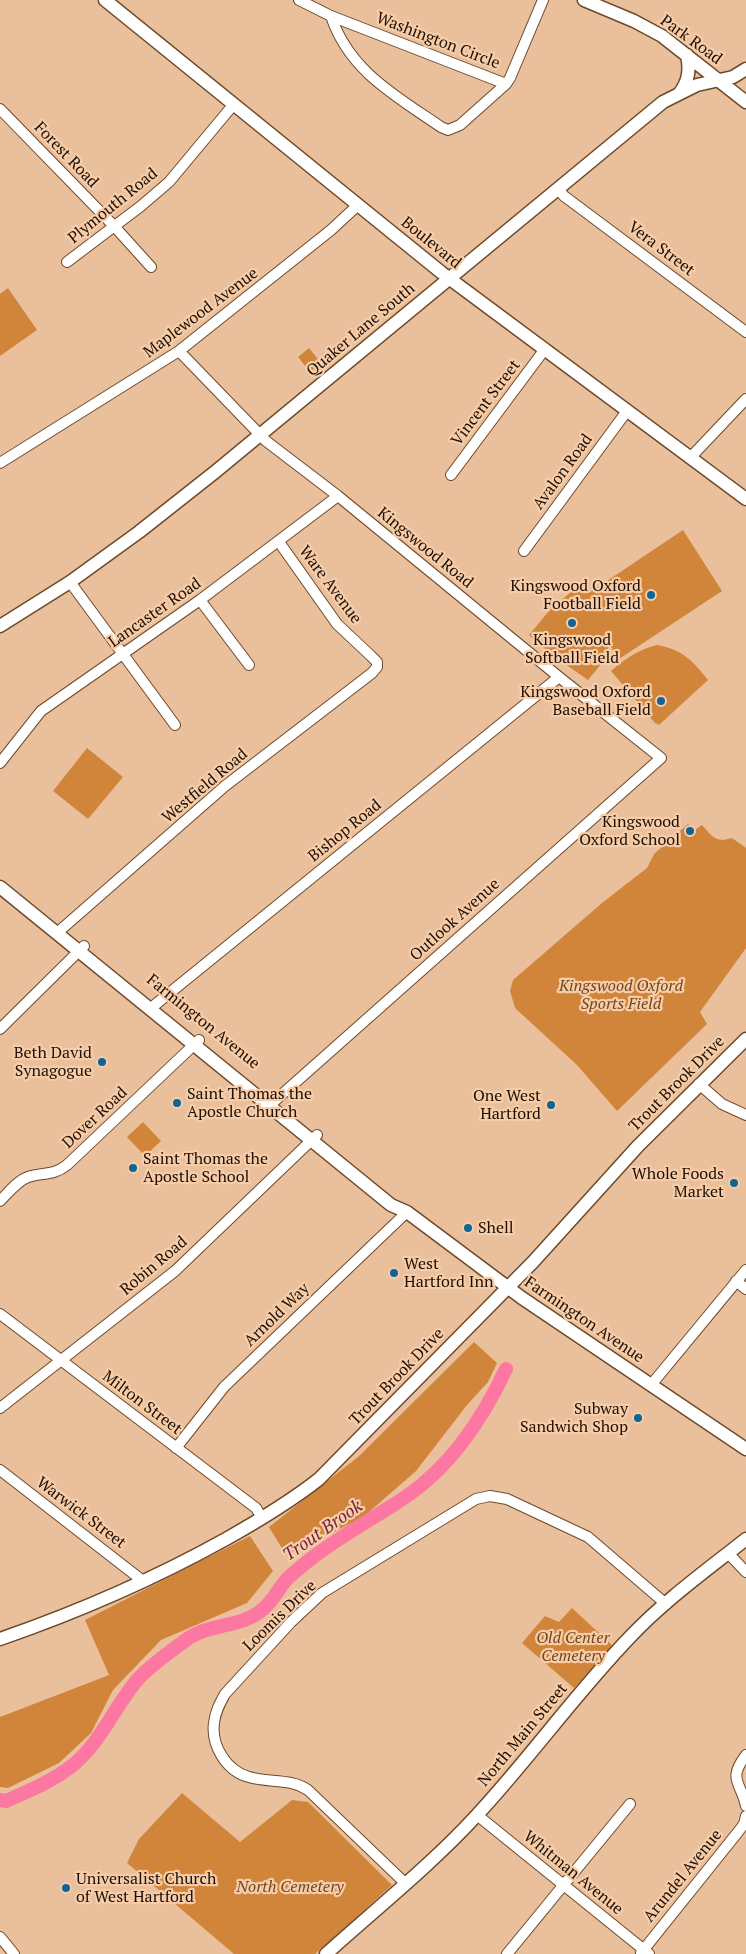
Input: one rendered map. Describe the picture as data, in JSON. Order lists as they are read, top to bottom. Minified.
{"streets":{"main road":["Park Road","Boulevard","Quaker Lane South","Farmington Avenue","Trout Brook Drive","North Main Street"],"street":["Washington Circle","Forest Road","Plymouth Road","Vera Street","Maplewood Avenue","Vincent Street","Avalon Road","Kingswood Road","Ware Avenue","Lancaster Road","Westfield Road","Bishop Road","Outlook Avenue","Dover Road","Robin Road","Arnold Way","Milton Street","Warwick Street","Loomis Drive","Whitman Avenue","Arundel Avenue"]},"crossings":[["Park Road","Quaker Lane South"],["Forest Road","Plymouth Road"],["Plymouth Road","Boulevard"],["Boulevard","Maplewood Avenue"],["Boulevard","Quaker Lane South"],["Boulevard","Vincent Street"],["Boulevard","Avalon Road"],["Vera Street","Quaker Lane South"],["Maplewood Avenue","Kingswood Road"],["Quaker Lane South","Kingswood Road"],["Kingswood Road","Lancaster Road"],["Kingswood Road","Bishop Road"],["Kingswood Road","Outlook Avenue"],["Ware Avenue","Lancaster Road"],["Ware Avenue","Westfield Road"],["Westfield Road","Farmington Avenue"],["Bishop Road","Farmington Avenue"],["Outlook Avenue","Farmington Avenue"],["Farmington Avenue","Trout Brook Drive"],["Farmington Avenue","Dover Road"],["Farmington Avenue","Robin Road"],["Farmington Avenue","Arnold Way"],["Trout Brook Drive","Milton Street"],["Trout Brook Drive","Warwick Street"],["Robin Road","Milton Street"],["Arnold Way","Milton Street"],["Loomis Drive","North Main Street"],["North Main Street","Whitman Avenue"],["Whitman Avenue","Arundel Avenue"]],"water":["Trout Brook"],"parks":["Kingswood Oxford Sports Field","Old Center Cemetery","North Cemetery"],"places":["Kingswood Oxford Football Field","Kingswood Softball Field","Kingswood Oxford Baseball Field","Kingswood Oxford School","Beth David Synagogue","Saint Thomas the Apostle Church","One West Hartford","Saint Thomas the Apostle School","Whole Foods Market","Shell","West Hartford Inn","Subway Sandwich Shop","Universalist Church of West Hartford"]}
